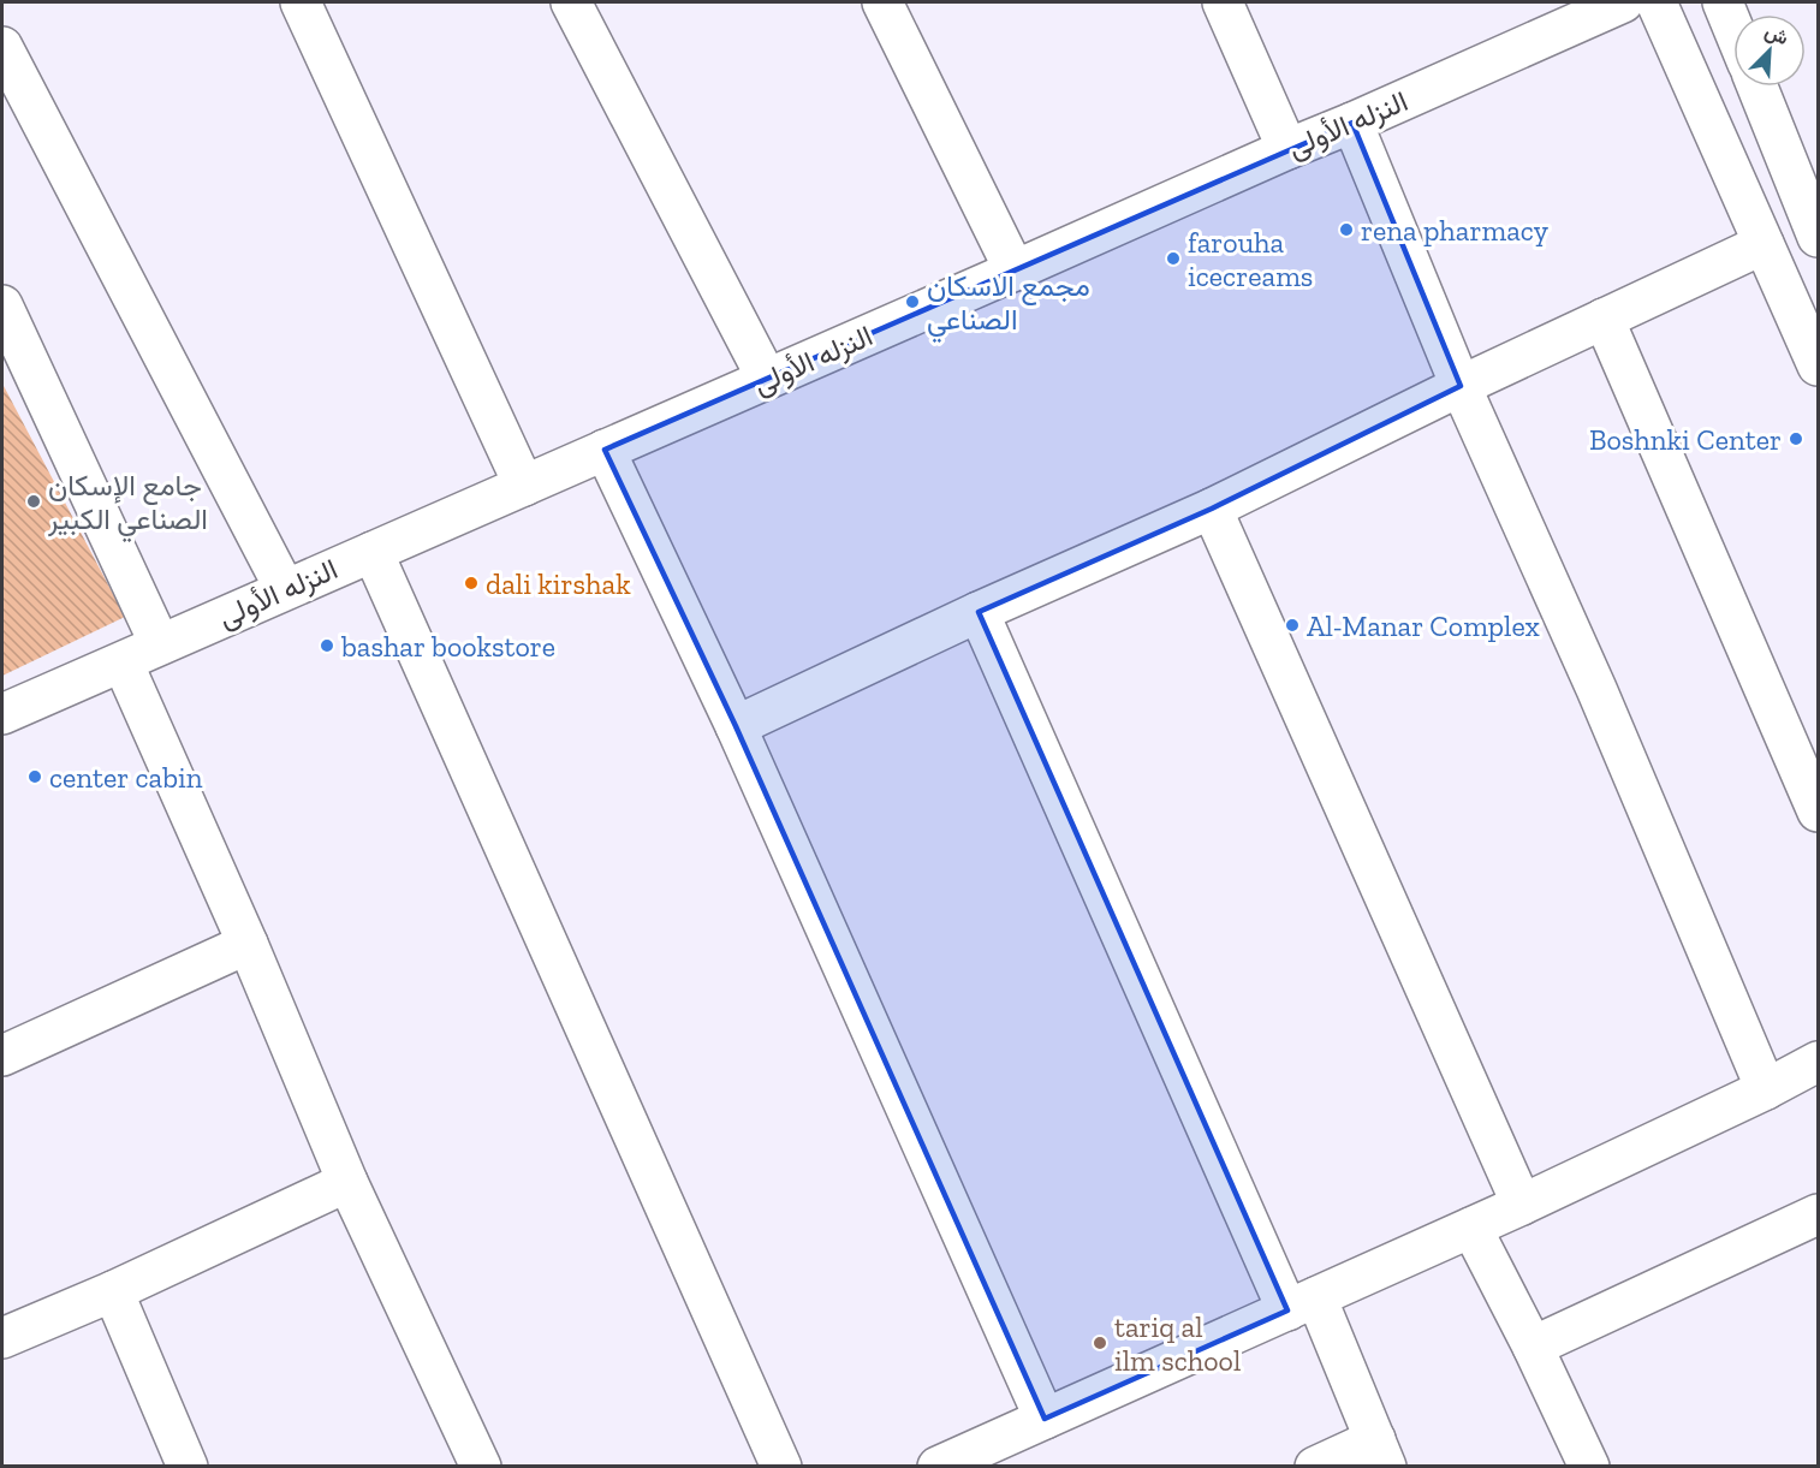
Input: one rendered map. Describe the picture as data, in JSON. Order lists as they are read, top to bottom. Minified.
{"streets":{"street":["النزله الأولى"]},"places":["rena pharmacy","farouha icecreams","مجمع الاسكان الصناعي","Boshnki Center","جامع الإسكان الصناعي الكبير","dali kirshak","Al-Manar Complex","bashar bookstore","center cabin","tariq al ilm school"],"north":"top right"}
